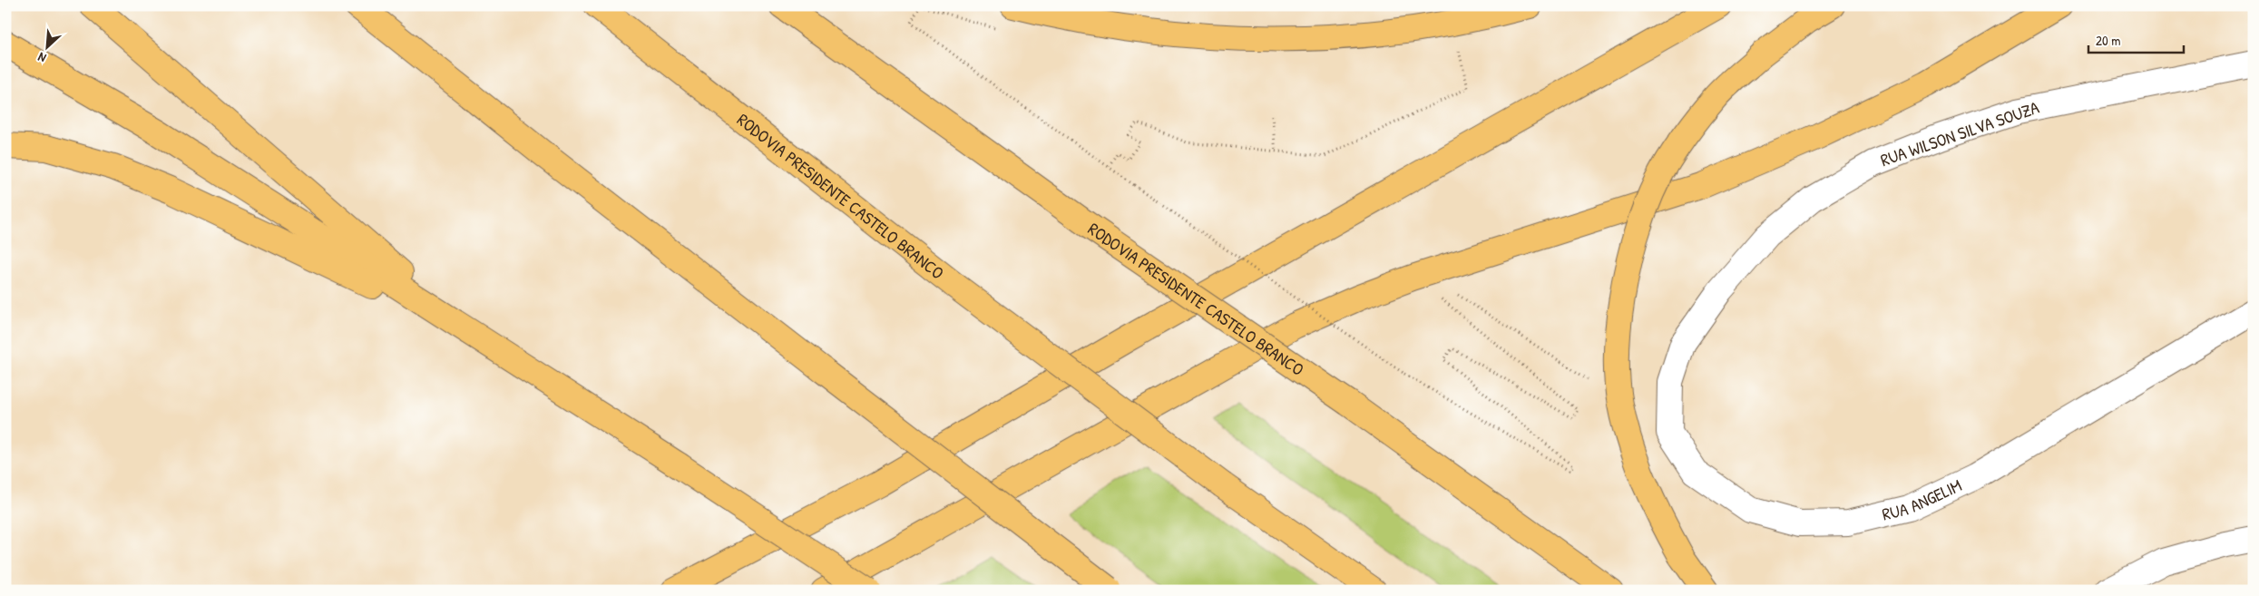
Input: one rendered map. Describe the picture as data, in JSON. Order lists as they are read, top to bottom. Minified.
{"streets":{"highway":["RODOVIA PRESIDENTE CASTELO BRANCO"],"street":["RUA WILSON SILVA SOUZA","RUA ANGELIM"]},"crossings":[["RUA WILSON SILVA SOUZA","RUA ANGELIM"]],"scale_bar":"20 m","north":"bottom left"}
